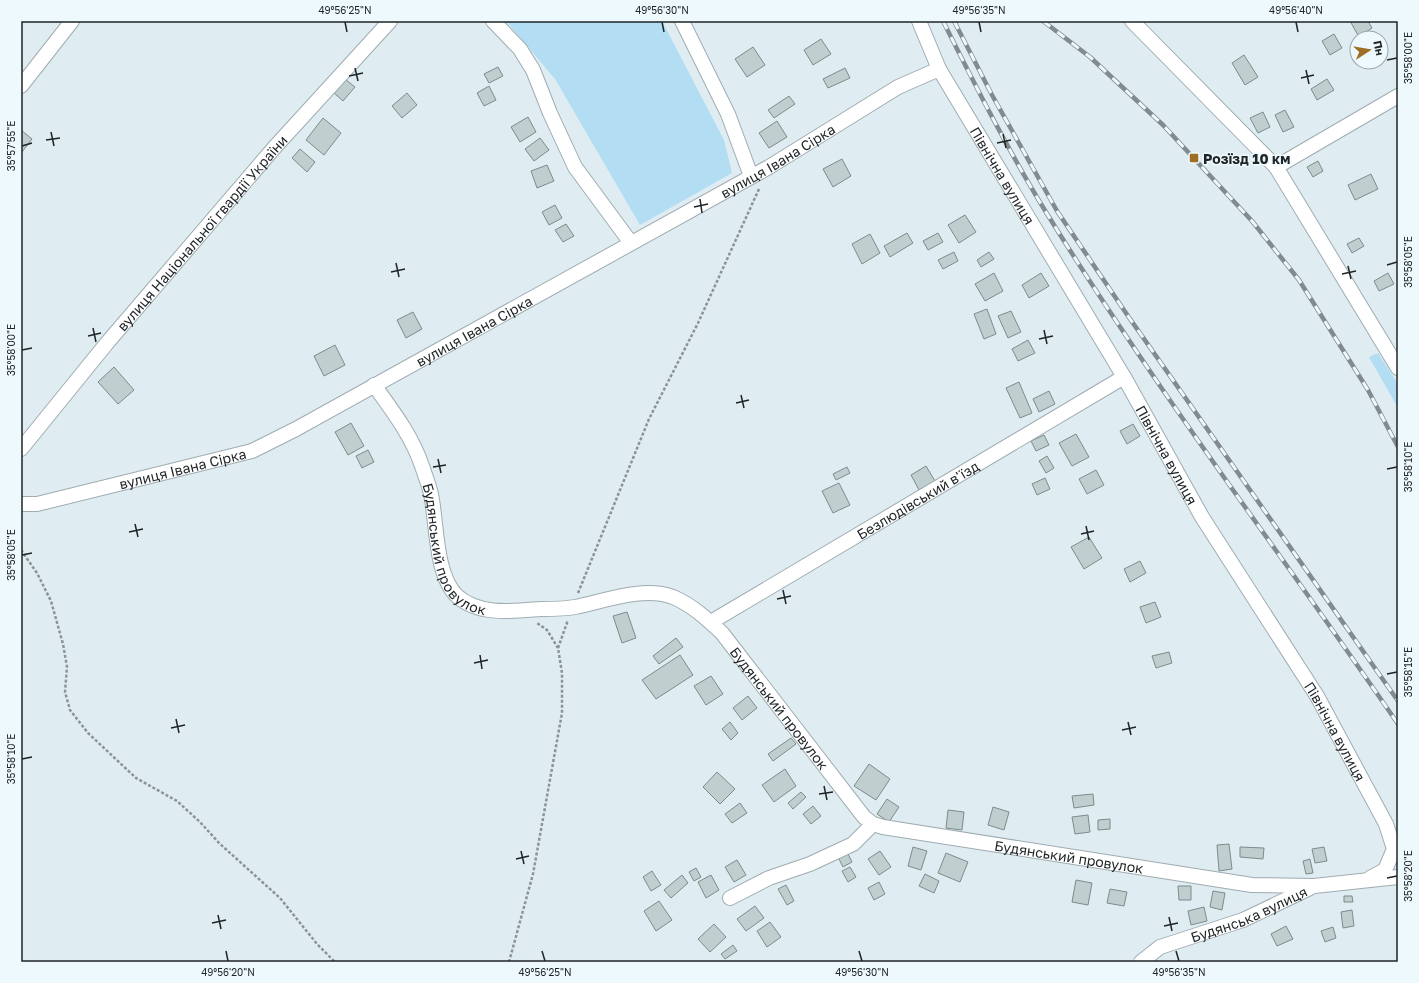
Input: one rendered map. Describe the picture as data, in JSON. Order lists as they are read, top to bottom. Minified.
{"streets":{"street":["вулиця Івана Сірка","Північна вулиця","вулиця Національної гвардії України","Безлюдівський в'їзд","Будянський провулок","Будянська вулиця"]},"crossings":[["вулиця Івана Сірка","Північна вулиця"],["вулиця Івана Сірка","Будянський провулок"],["Північна вулиця","Безлюдівський в'їзд"],["Північна вулиця","Будянський провулок"],["Безлюдівський в'їзд","Будянський провулок"],["Будянський провулок","Будянська вулиця"]],"places":{"transit":["Розїзд 10 км"]},"north":"right","coordinates":["49°56'25\"N","49°56'30\"N","49°56'35\"N","49°56'40\"N","35°58'00\"E","35°57'55\"E","35°58'05\"E","35°58'10\"E","35°58'15\"E","35°58'20\"E","49°56'20\"N"]}
